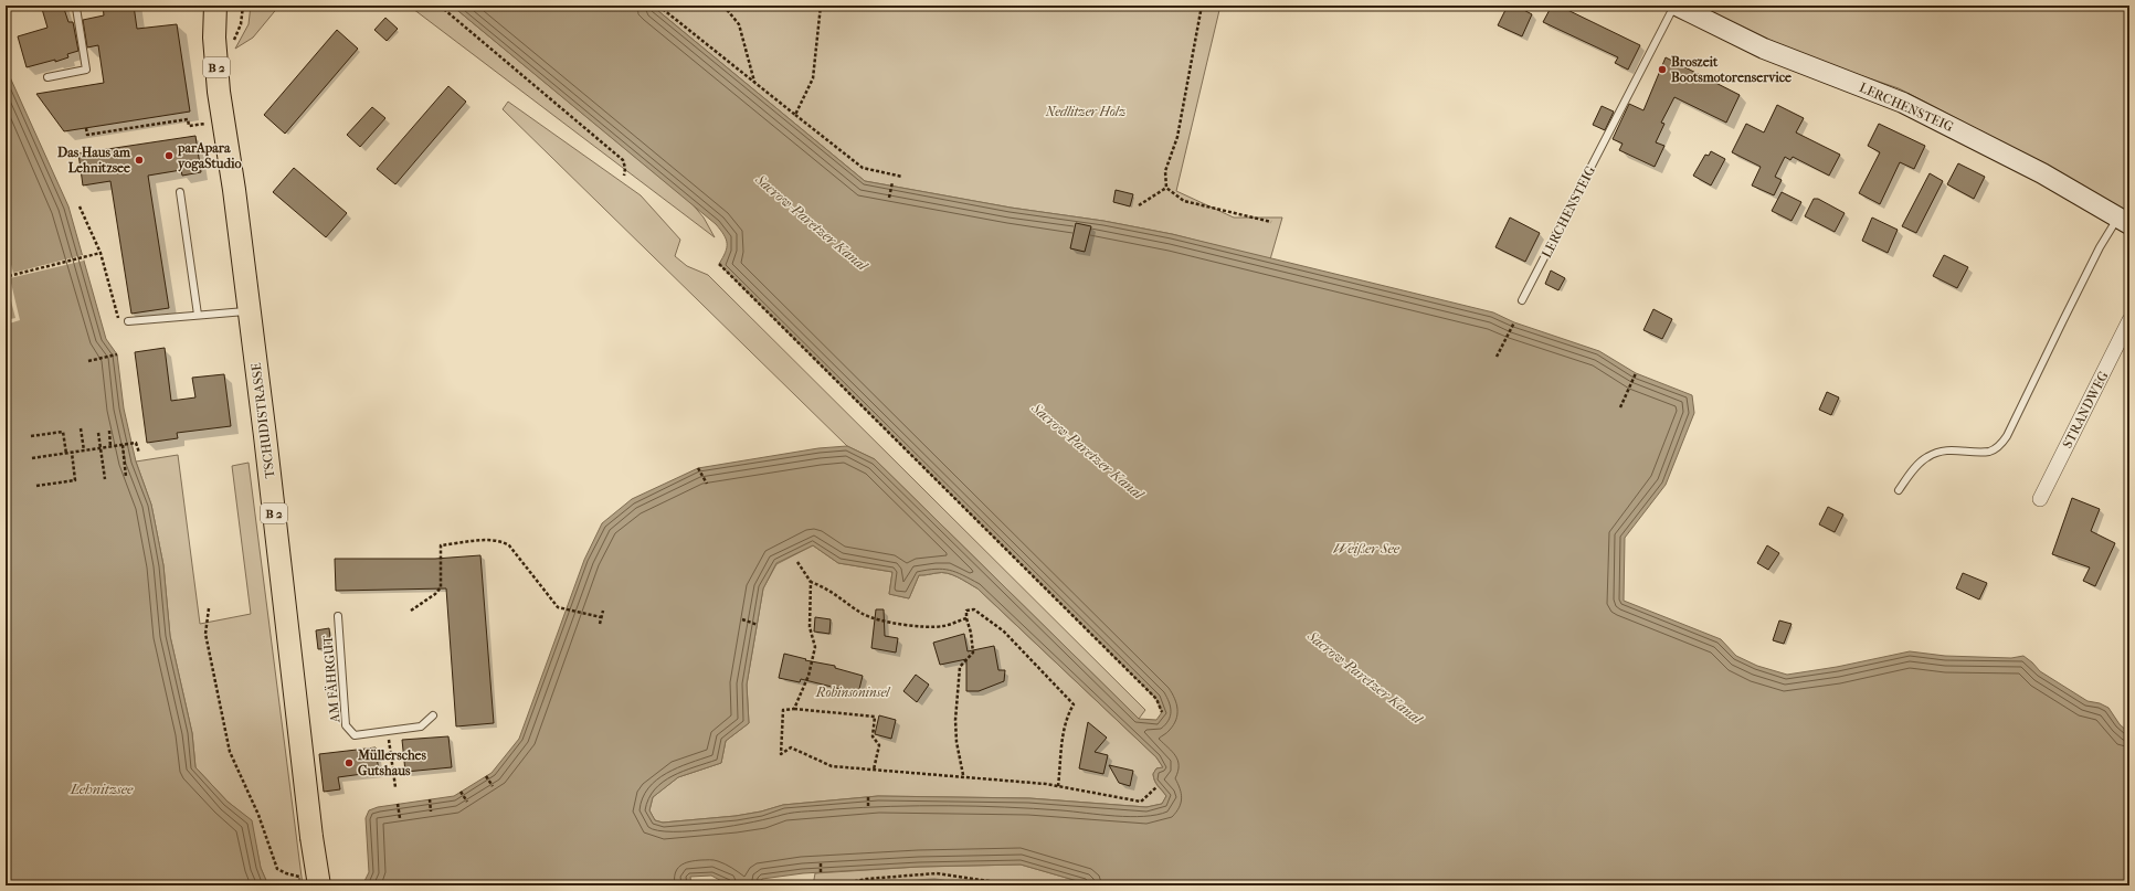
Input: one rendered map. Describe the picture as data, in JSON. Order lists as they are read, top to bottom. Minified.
{"streets":{"main road":["B 2","TSCHUDISTRASSE"],"street":["LERCHENSTEIG","STRANDWEG"],"lane":["AM FÄHRGUT"]},"water":["Sacrow-Paretzer Kanal","Weißer See","Lehnitzsee"],"parks":["Nedlitzer Holz","Robinsoninsel"],"places":["Broszeit Bootsmotorenservice","parApara yogaStudio","Das Haus am Lehnitzsee","Müllersches Gutshaus"]}
